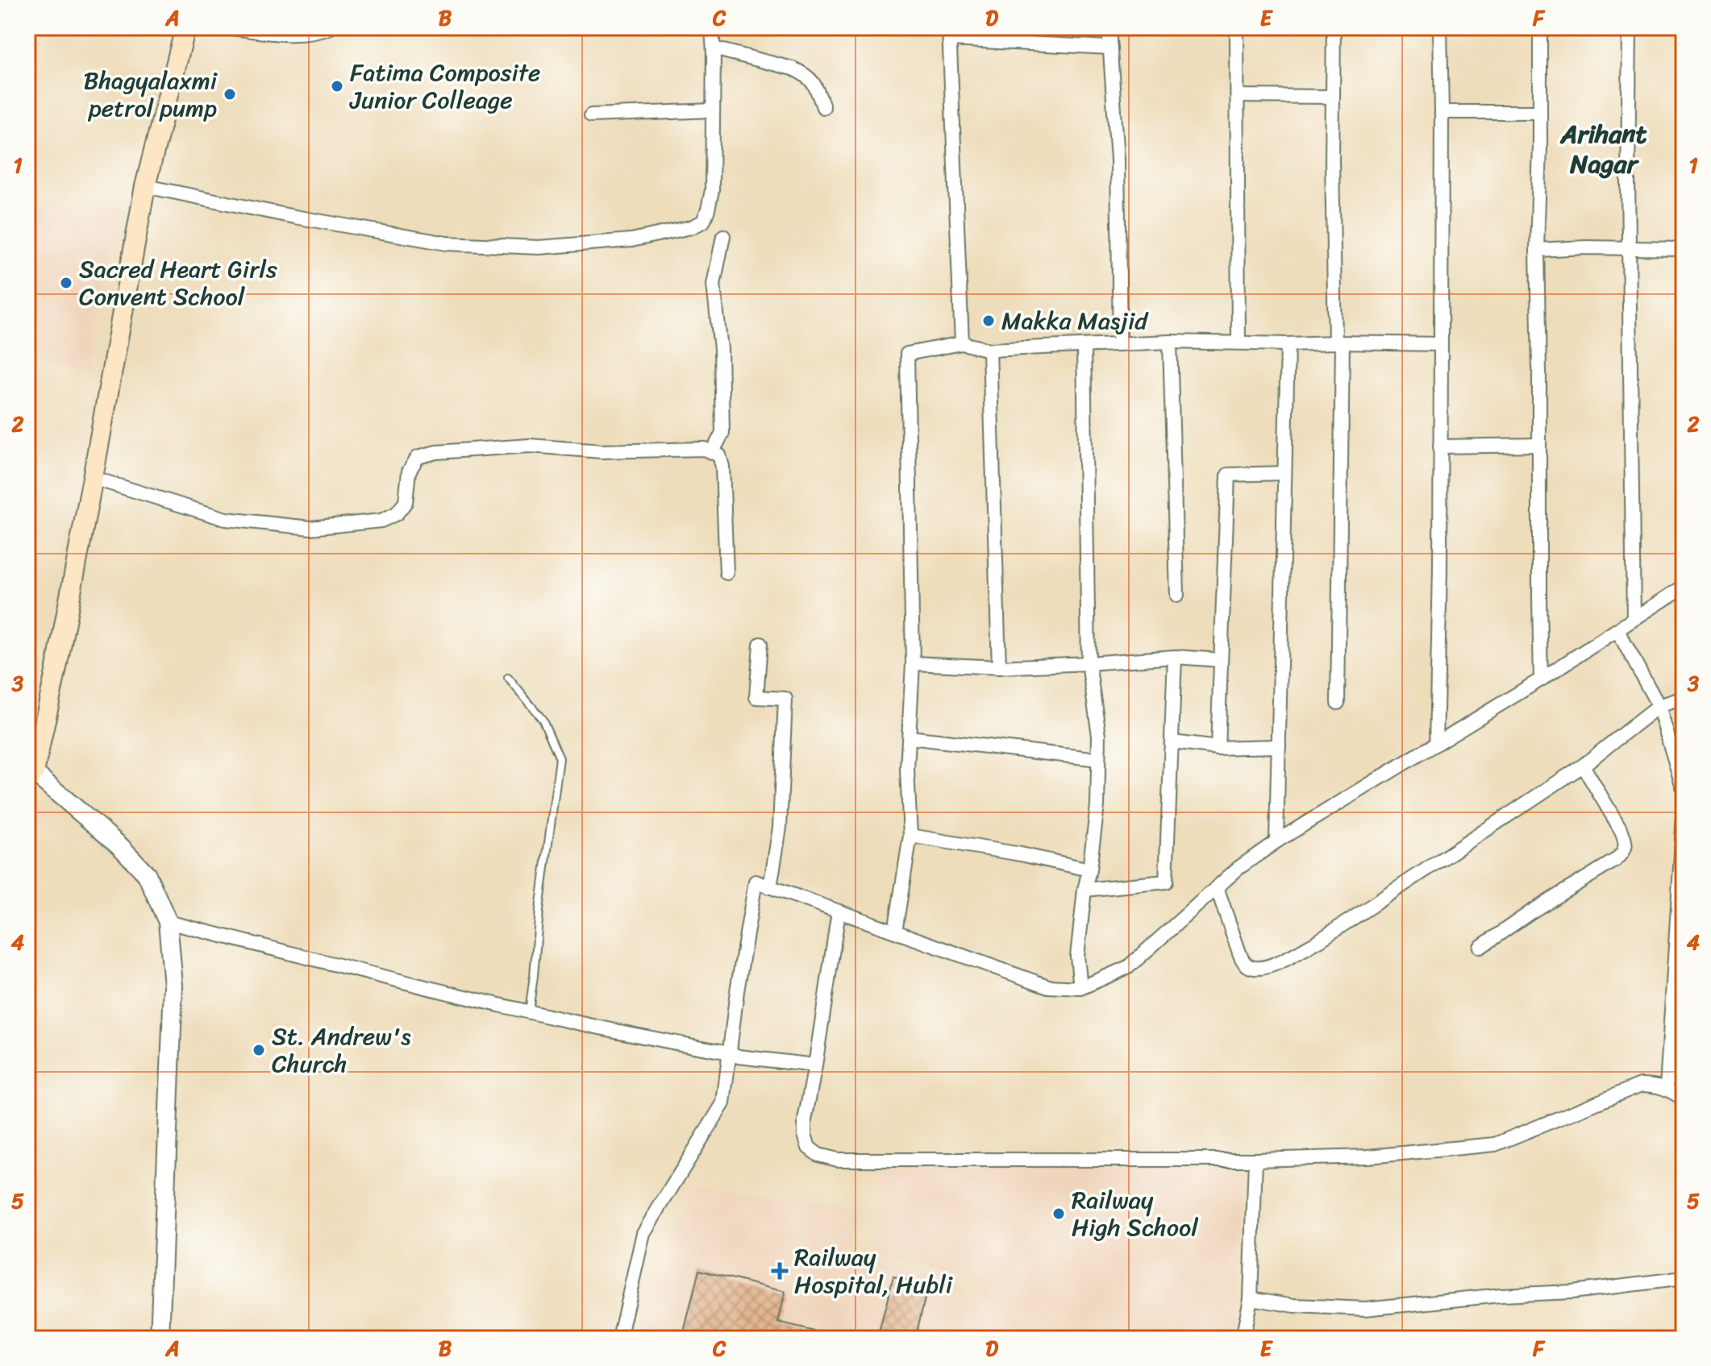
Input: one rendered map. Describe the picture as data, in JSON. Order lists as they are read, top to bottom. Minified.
{"districts":["Arihant Nagar"],"places":{"other":["Fatima Composite Junior Colleage","Bhagyalaxmi petrol pump","Sacred Heart Girls Convent School","Makka Masjid","St. Andrew's Church","Railway High School"],"health":["Railway Hospital, Hubli"]},"grid":{"columns":["A","B","C","D","E","F"],"rows":["1","2","3","4","5"]}}
